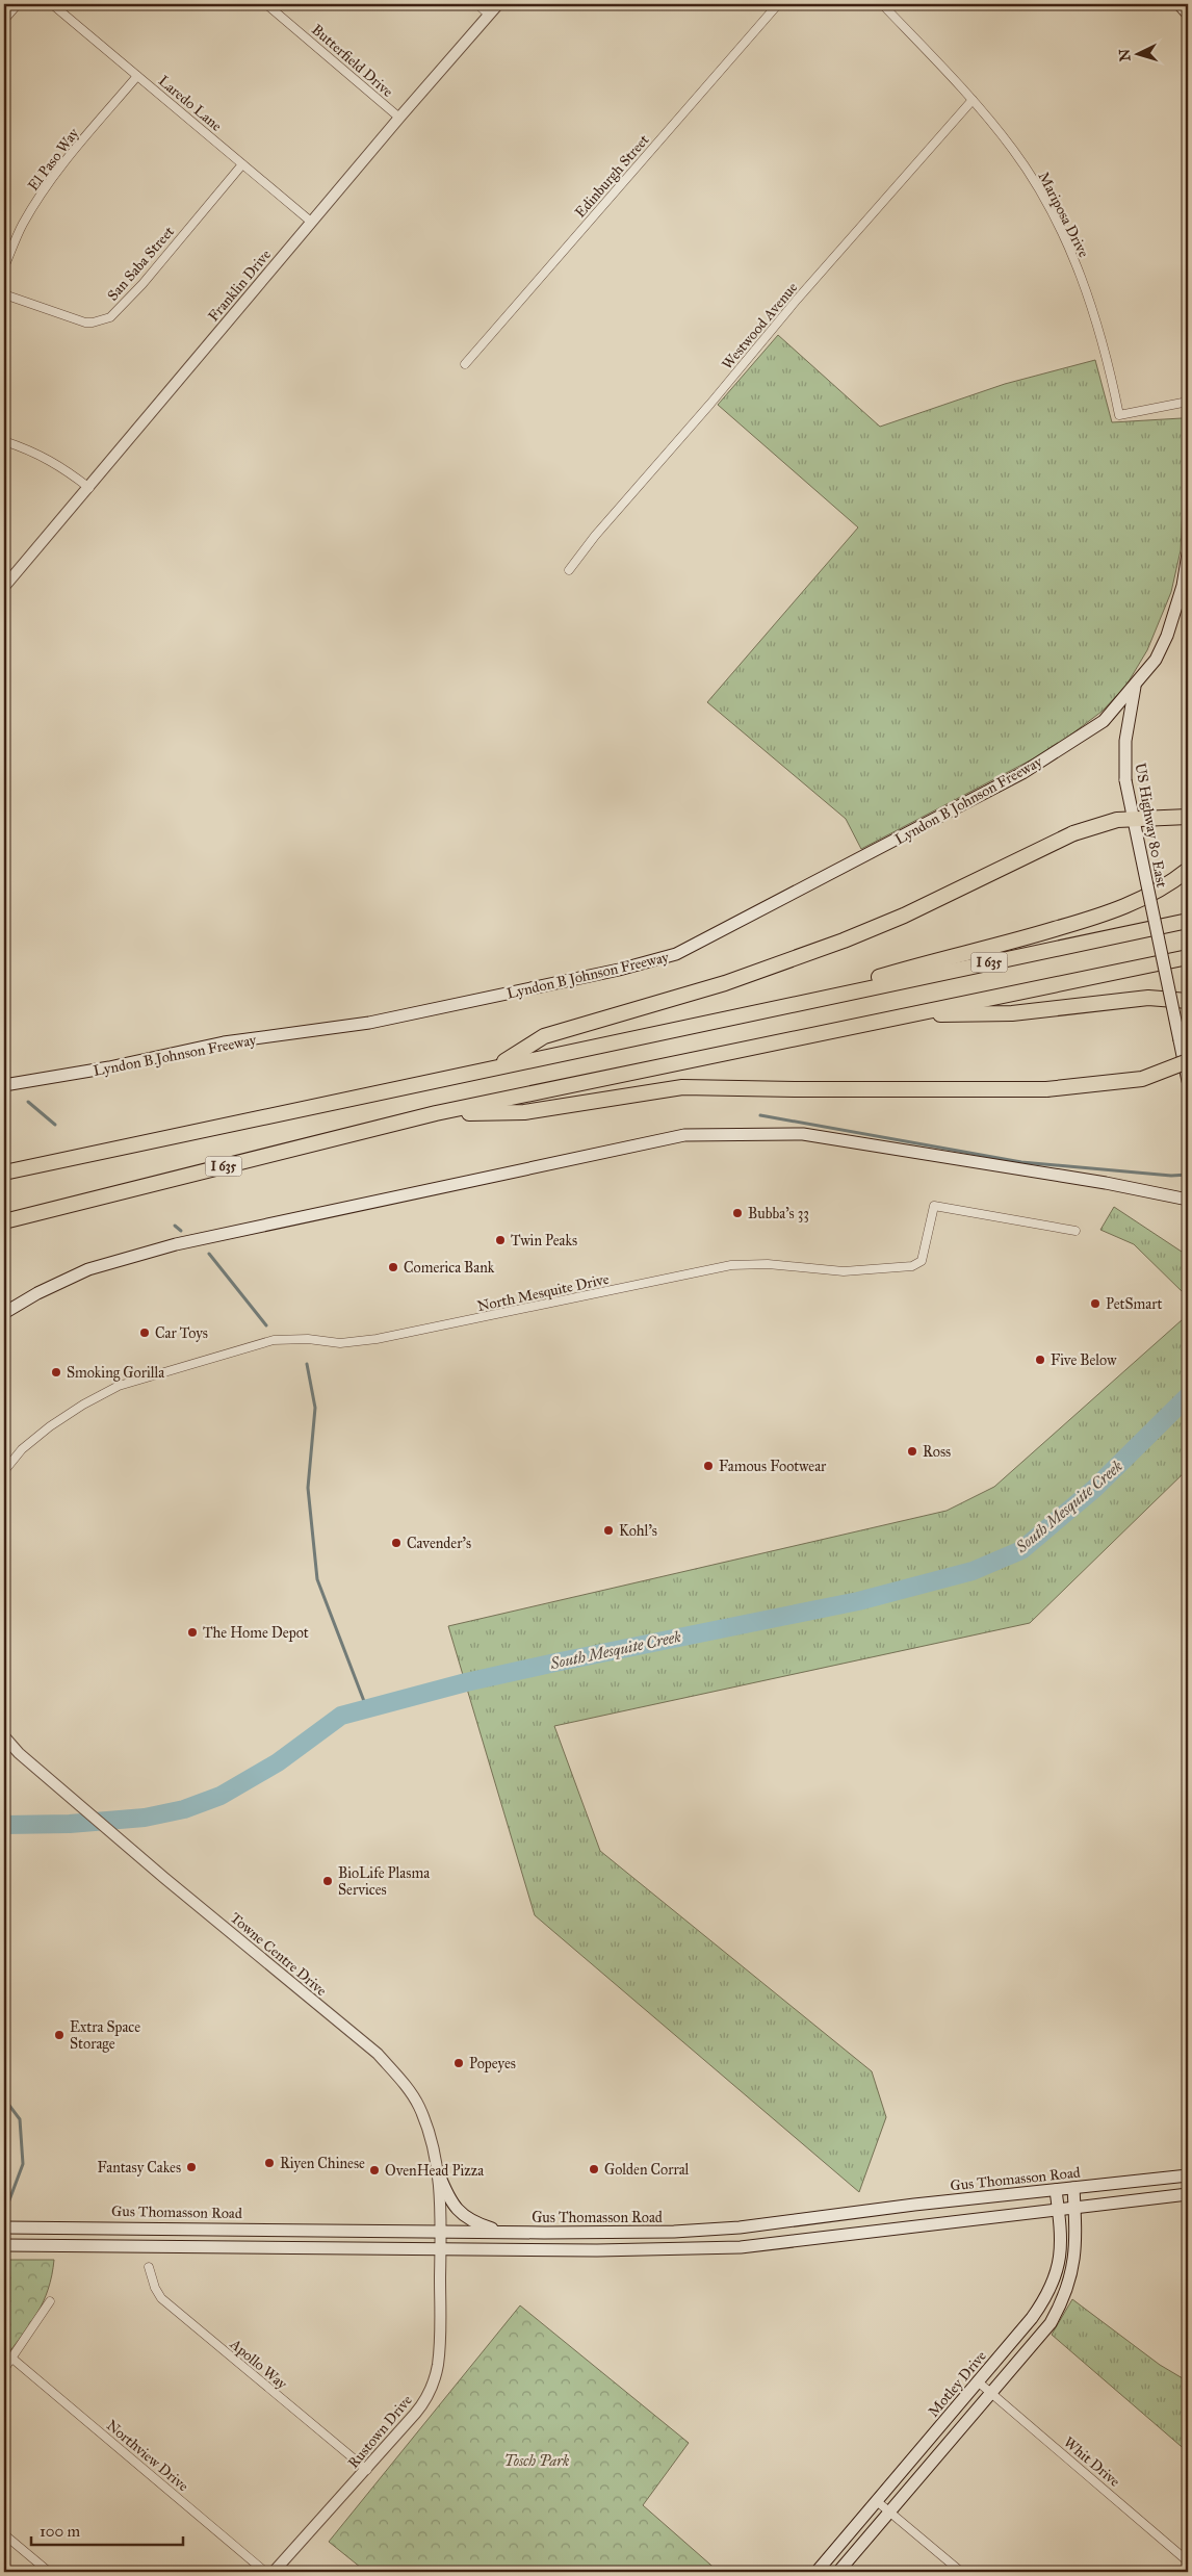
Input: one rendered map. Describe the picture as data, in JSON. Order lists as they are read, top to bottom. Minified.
{"streets":{"highway":["I 635"],"main road":["Lyndon B Johnson Freeway","US Highway 80 East","Gus Thomasson Road","Motley Drive"],"street":["Butterfield Drive","Laredo Lane","El Paso Way","Edinburgh Street","Mariposa Drive","San Saba Street","Franklin Drive","Westwood Avenue","North Mesquite Drive","Towne Centre Drive","Apollo Way","Rustown Drive","Northview Drive","Whit Drive"]},"crossings":[["Butterfield Drive","Franklin Drive"],["Laredo Lane","El Paso Way"],["Laredo Lane","San Saba Street"],["Laredo Lane","Franklin Drive"],["Mariposa Drive","Westwood Avenue"],["Lyndon B Johnson Freeway","US Highway 80 East"],["Towne Centre Drive","Gus Thomasson Road"],["Towne Centre Drive","Rustown Drive"],["Gus Thomasson Road","Motley Drive"],["Apollo Way","Rustown Drive"],["Motley Drive","Whit Drive"]],"water":["South Mesquite Creek"],"parks":["Tosch Park"],"places":["Bubba's 33","Twin Peaks","Comerica Bank","PetSmart","Car Toys","Five Below","Smoking Gorilla","Ross","Famous Footwear","Kohl's","Cavender's","The Home Depot","BioLife Plasma Services","Extra Space Storage","Popeyes","Riyen Chinese","Fantasy Cakes","Golden Corral","OvenHead Pizza"],"scale_bar":"100 m","north":"left"}
